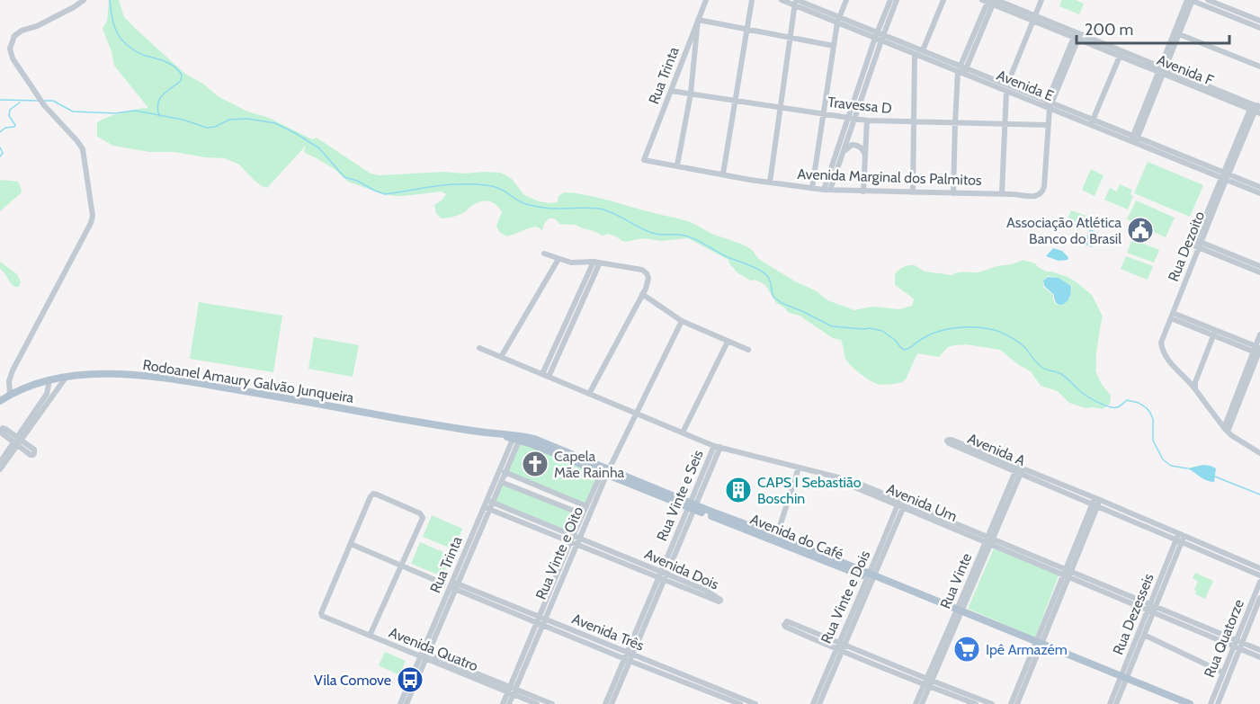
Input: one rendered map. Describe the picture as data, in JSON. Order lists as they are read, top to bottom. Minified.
{"streets":{"main road":["Rodoanel Amaury Galvão Junqueira","Avenida do Café"],"street":["Avenida F","Rua Trinta","Avenida E","Travessa D","Avenida Marginal dos Palmitos","Rua Dezoito","Avenida A","Rua Vinte e Seis","Avenida Um","Rua Vinte e Oito","Avenida Dois","Rua Vinte","Rua Vinte e Dois","Rua Dezesseis","Avenida Três","Rua Quatorze","Avenida Quatro"]},"crossings":[["Avenida F","Rua Dezoito"],["Rua Trinta","Travessa D"],["Rua Trinta","Avenida Marginal dos Palmitos"],["Rua Trinta","Avenida do Café"],["Rua Trinta","Avenida Dois"],["Rua Trinta","Avenida Três"],["Rua Trinta","Avenida Quatro"],["Avenida E","Rua Dezoito"],["Travessa D","Avenida Marginal dos Palmitos"],["Rodoanel Amaury Galvão Junqueira","Avenida do Café"],["Avenida A","Rua Vinte"],["Avenida A","Rua Dezesseis"],["Rua Vinte e Seis","Avenida Um"],["Rua Vinte e Seis","Avenida do Café"],["Rua Vinte e Seis","Avenida Dois"],["Rua Vinte e Seis","Avenida Três"],["Avenida Um","Rua Vinte e Oito"],["Avenida Um","Rua Vinte"],["Avenida Um","Rua Vinte e Dois"],["Avenida Um","Rua Dezesseis"],["Avenida Um","Rua Quatorze"],["Avenida do Café","Rua Vinte e Oito"],["Avenida do Café","Rua Vinte"],["Avenida do Café","Rua Vinte e Dois"],["Avenida do Café","Rua Dezesseis"],["Rua Vinte e Oito","Avenida Dois"],["Rua Vinte e Oito","Avenida Três"],["Rua Vinte e Oito","Avenida Quatro"]],"places":{"public building":["Associação Atlética Banco do Brasil"],"church":["Capela Mãe Rainha"],"building":["CAPS I Sebastião Boschin"],"supermarket":["Ipê Armazém"],"bus stop":["Vila Comove"]},"scale_bar":"200 m"}
